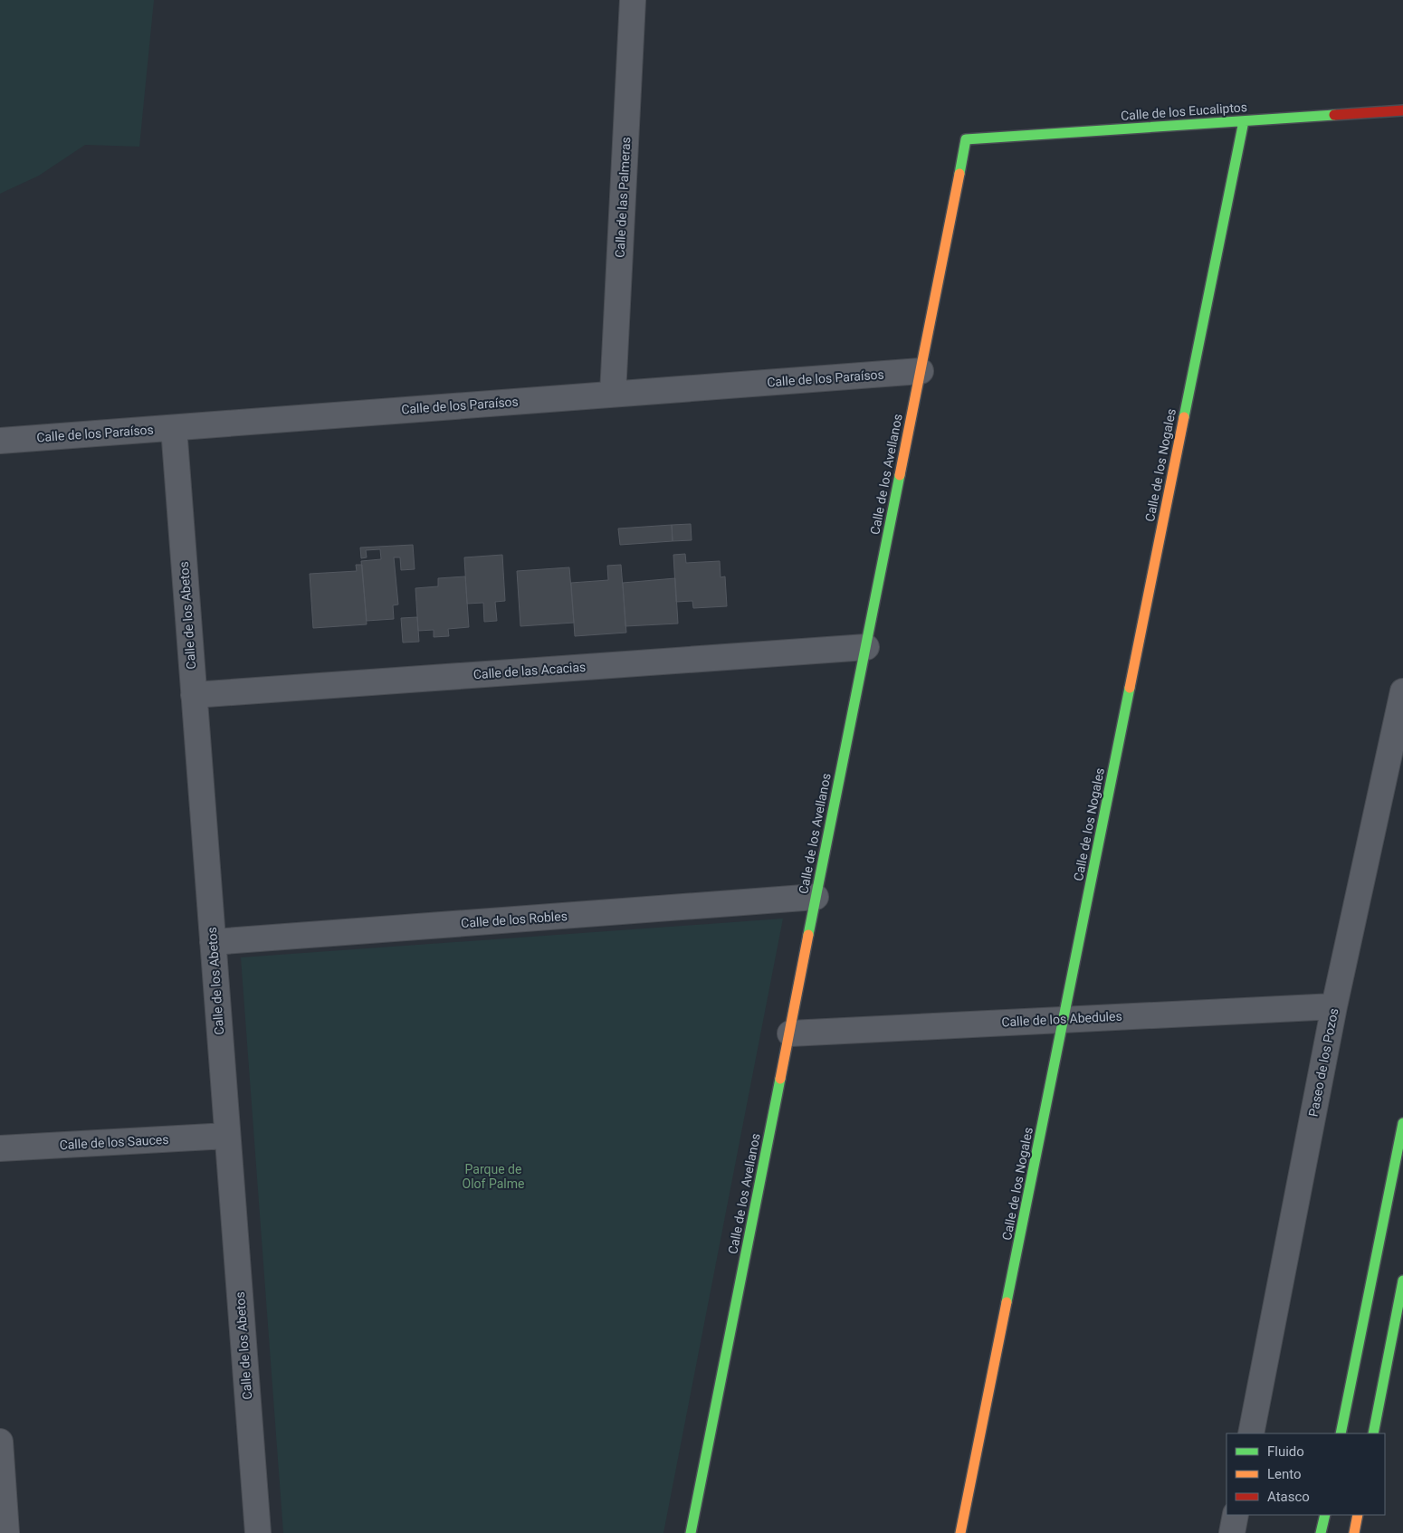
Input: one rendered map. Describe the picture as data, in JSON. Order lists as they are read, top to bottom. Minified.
{"streets":{"street":["Calle de los Eucaliptos","Calle de las Palmeras","Calle de los Paraísos","Calle de los Nogales","Calle de los Avellanos","Calle de los Abetos","Calle de las Acacias","Calle de los Robles","Calle de los Abedules","Paseo de los Pozos","Calle de los Sauces"]},"crossings":[["Calle de los Eucaliptos","Calle de los Nogales"],["Calle de los Eucaliptos","Calle de los Avellanos"],["Calle de las Palmeras","Calle de los Paraísos"],["Calle de los Paraísos","Calle de los Avellanos"],["Calle de los Paraísos","Calle de los Abetos"],["Calle de los Nogales","Calle de los Abedules"],["Calle de los Avellanos","Calle de las Acacias"],["Calle de los Avellanos","Calle de los Robles"],["Calle de los Avellanos","Calle de los Abedules"],["Calle de los Abetos","Calle de las Acacias"],["Calle de los Abetos","Calle de los Robles"],["Calle de los Abetos","Calle de los Sauces"],["Calle de los Abedules","Paseo de los Pozos"]],"parks":["Parque de Olof Palme"],"legend":["Fluido","Lento","Atasco"]}
